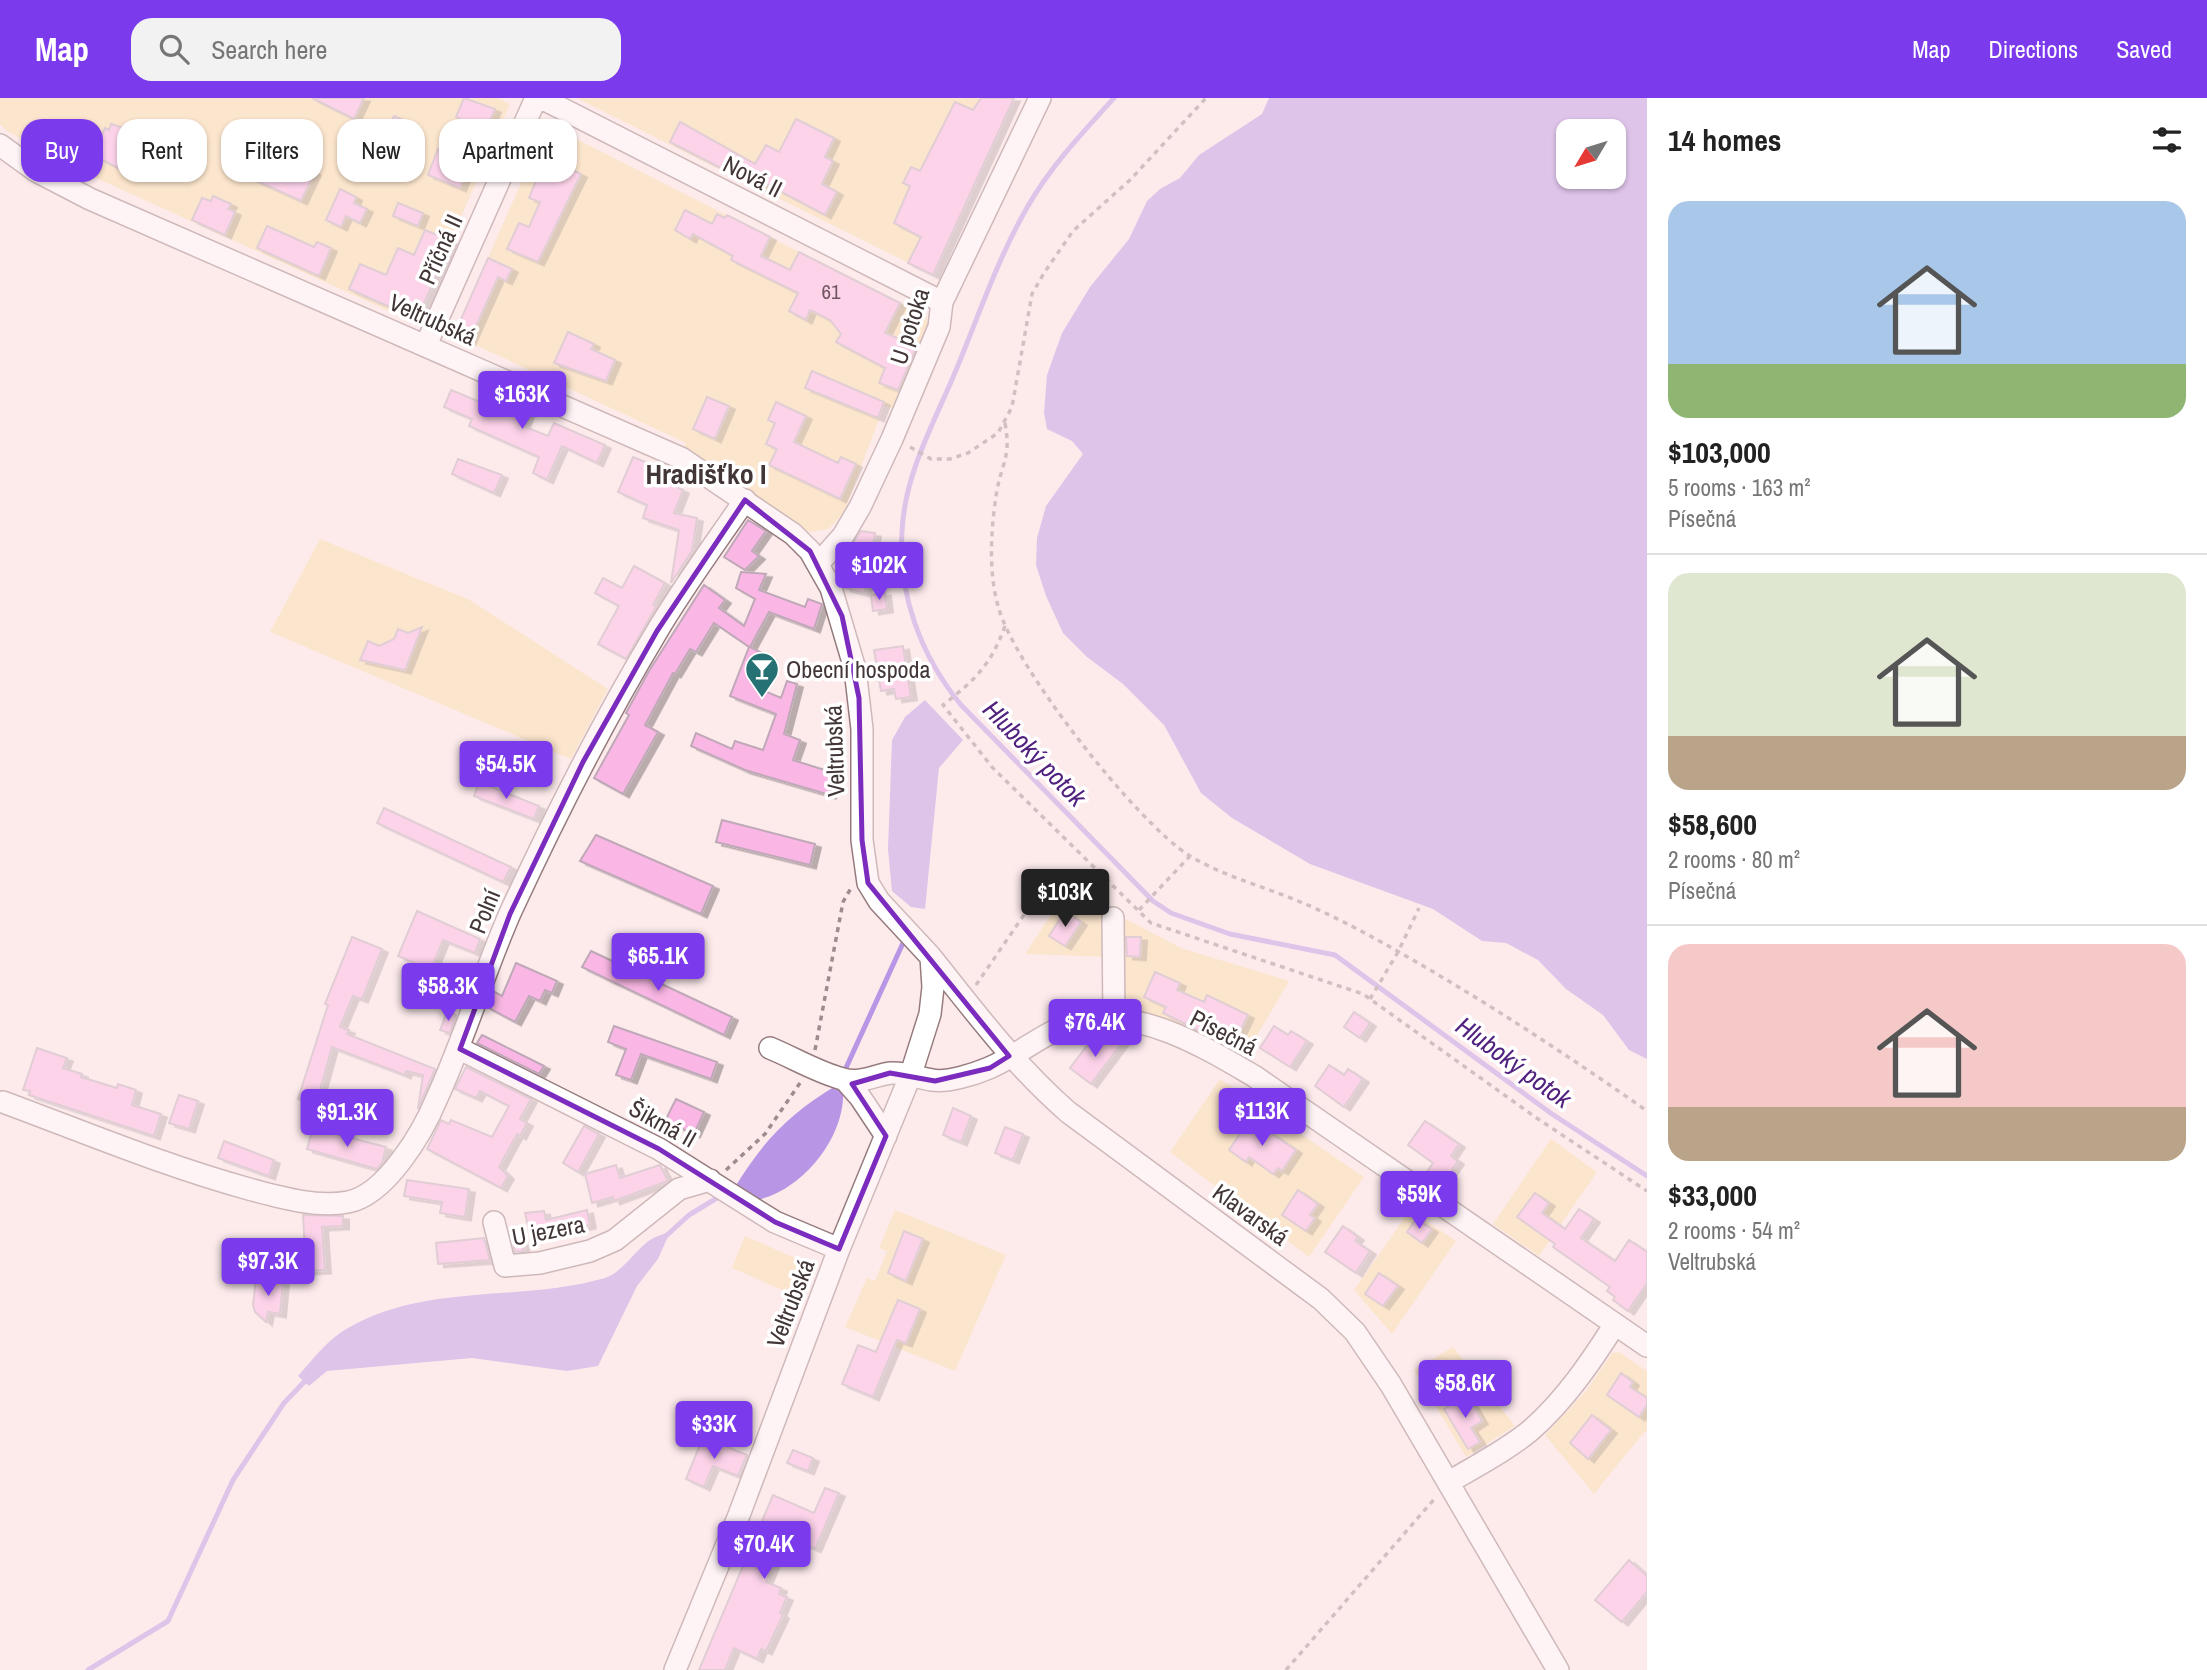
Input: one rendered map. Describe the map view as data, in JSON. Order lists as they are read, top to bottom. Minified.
{"streets":{"street":["Nová II","Příčná II","Veltrubská","U potoka","Polní","Písečná","Šikmá II","Klavarská","U jezera"]},"crossings":[["Nová II","Příčná II"],["Nová II","U potoka"],["Příčná II","Veltrubská"],["Veltrubská","U potoka"],["Veltrubská","Polní"],["Veltrubská","Písečná"],["Veltrubská","Šikmá II"],["Veltrubská","Klavarská"],["Polní","Šikmá II"],["Písečná","Klavarská"],["Šikmá II","U jezera"]],"districts":["Hradišťko I"],"water":["Hluboký potok"],"places":{"bar":["Obecní hospoda"]},"house_numbers":["61"],"north":"bottom left","page":{"header":"Map","search":"Search here","nav":["Map","Directions","Saved"],"heading":"14 homes","chip":["Buy","Rent","Filters","New","Apartment"],"list":[{"name":"$103,000","note":"5 rooms · 163 m² · Písečná"},{"name":"$58,600","note":"2 rooms · 80 m² · Písečná"},{"name":"$33,000","note":"2 rooms · 54 m² · Veltrubská"}],"price":["$163K","$102K","$54.5K","$103K","$65.1K","$58.3K","$76.4K","$113K","$91.3K","$59K","$97.3K","$58.6K","$33K","$70.4K"]}}
